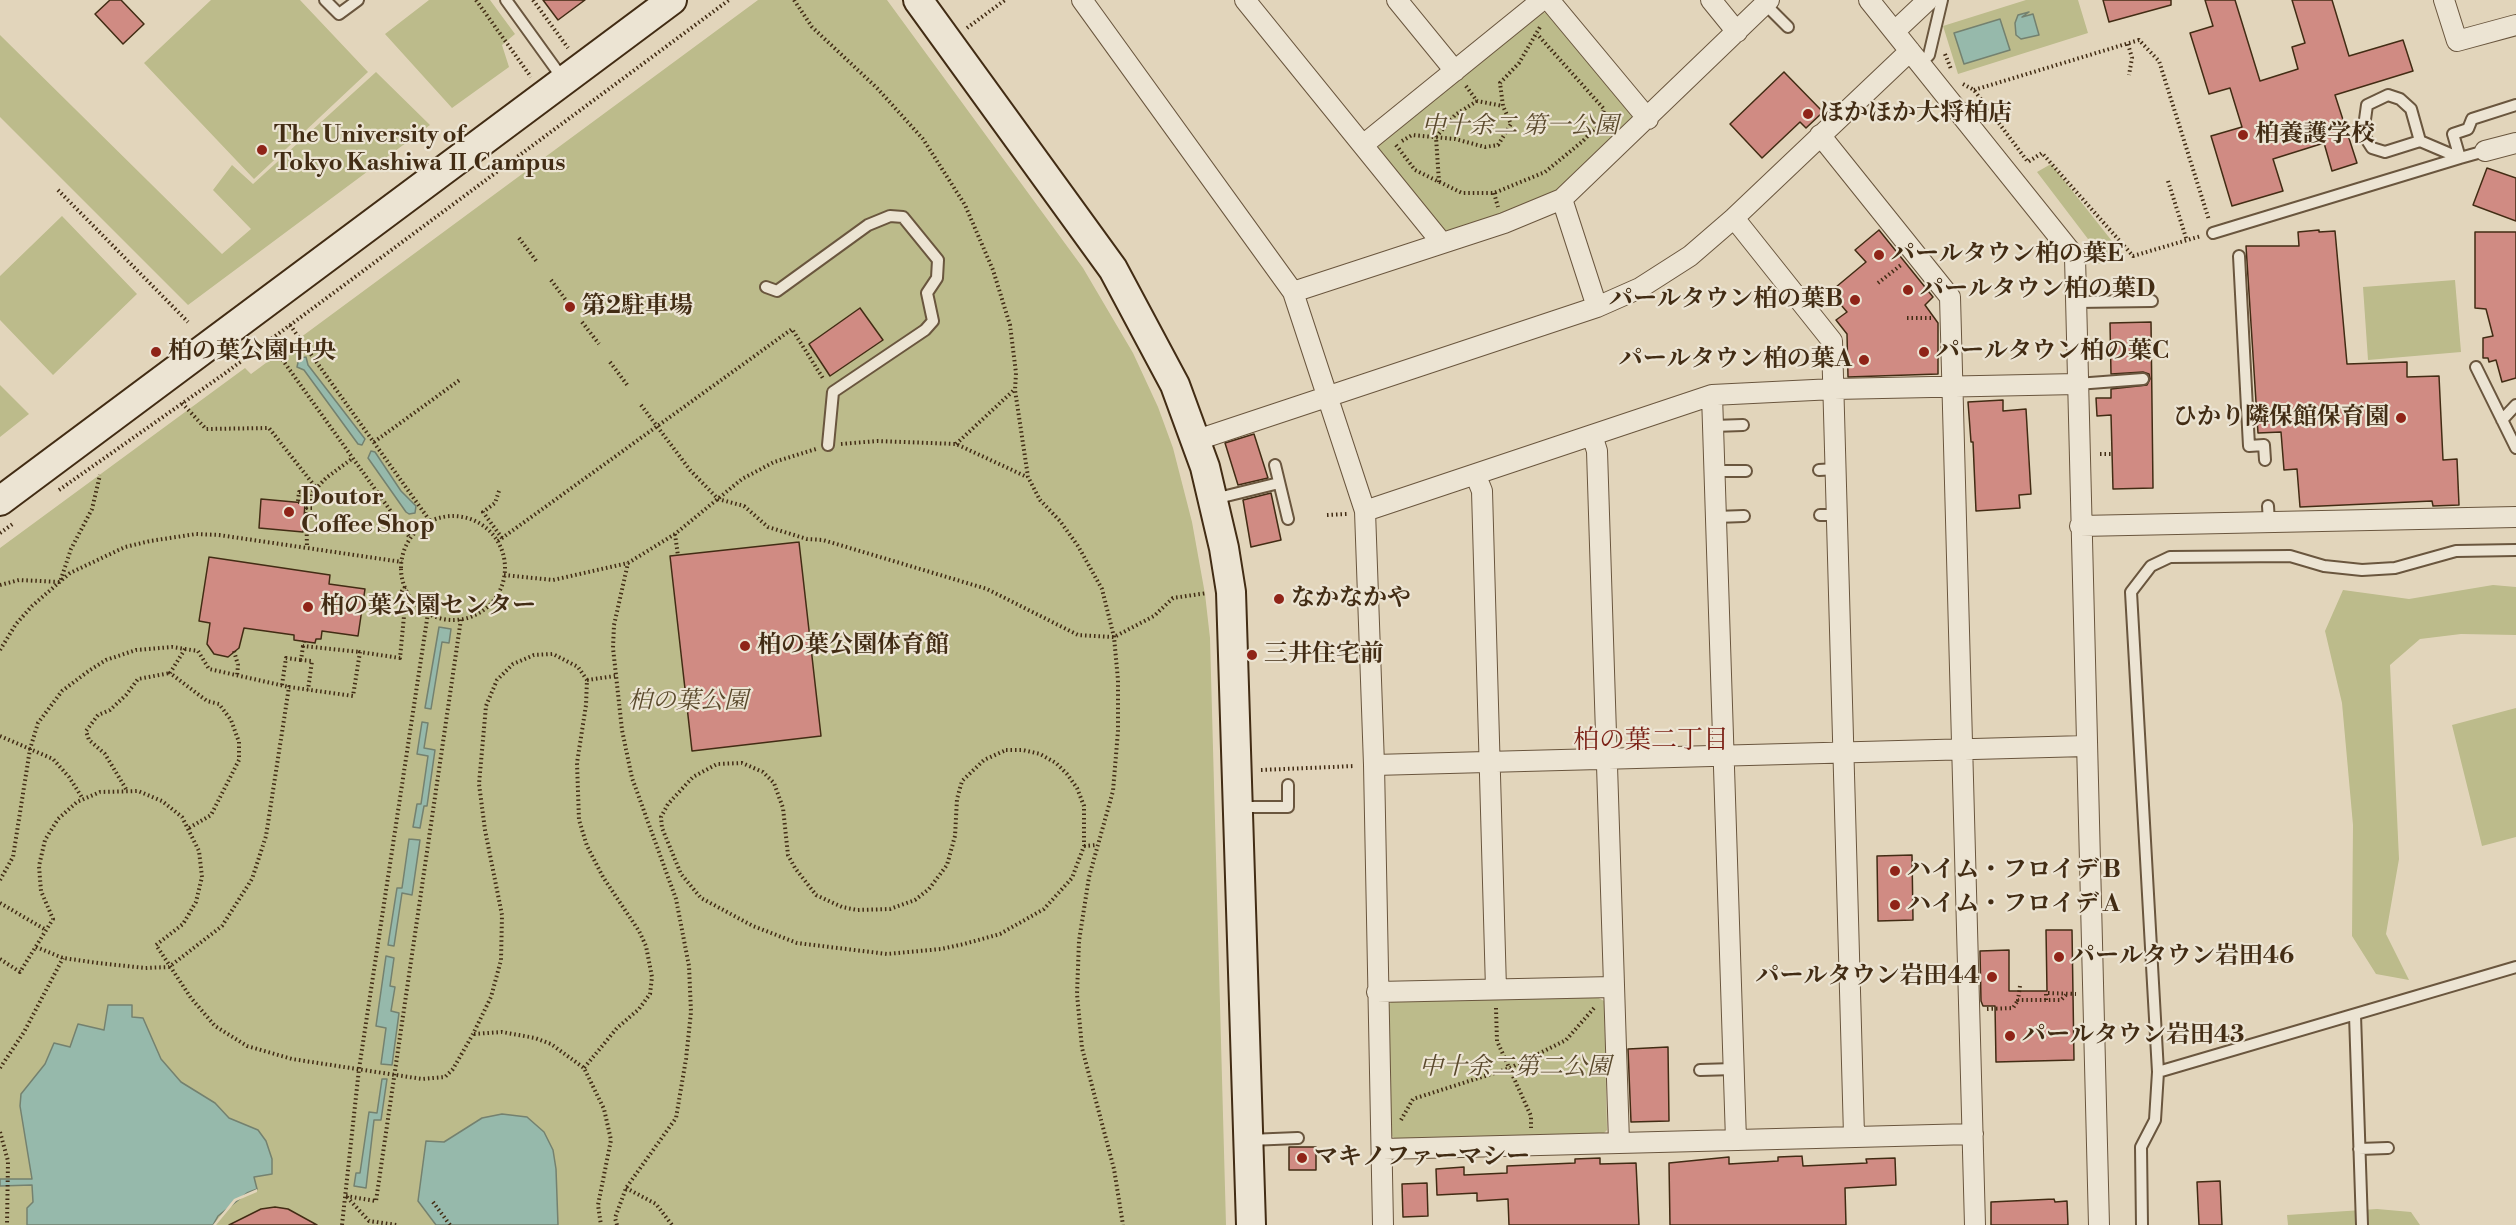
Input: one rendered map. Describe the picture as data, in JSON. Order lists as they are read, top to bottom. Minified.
{"districts":["柏の葉二丁目"],"parks":["中十余二 第一公園","柏の葉公園","中十余二第二公園"],"places":["ほかほか大将柏店","柏養護学校","The University of Tokyo Kashiwa Ⅱ Campus","パールタウン柏の葉E","パールタウン柏の葉D","パールタウン柏の葉B","第2駐車場","柏の葉公園中央","パールタウン柏の葉C","パールタウン柏の葉A","ひかり隣保館保育園","Doutor Coffee Shop","なかなかや","柏の葉公園センター","柏の葉公園体育館","三井住宅前","ハイム・フロイデ B","ハイム・フロイデ A","パールタウン岩田46","パールタウン岩田44","パールタウン岩田43","マキノファーマシー"]}
